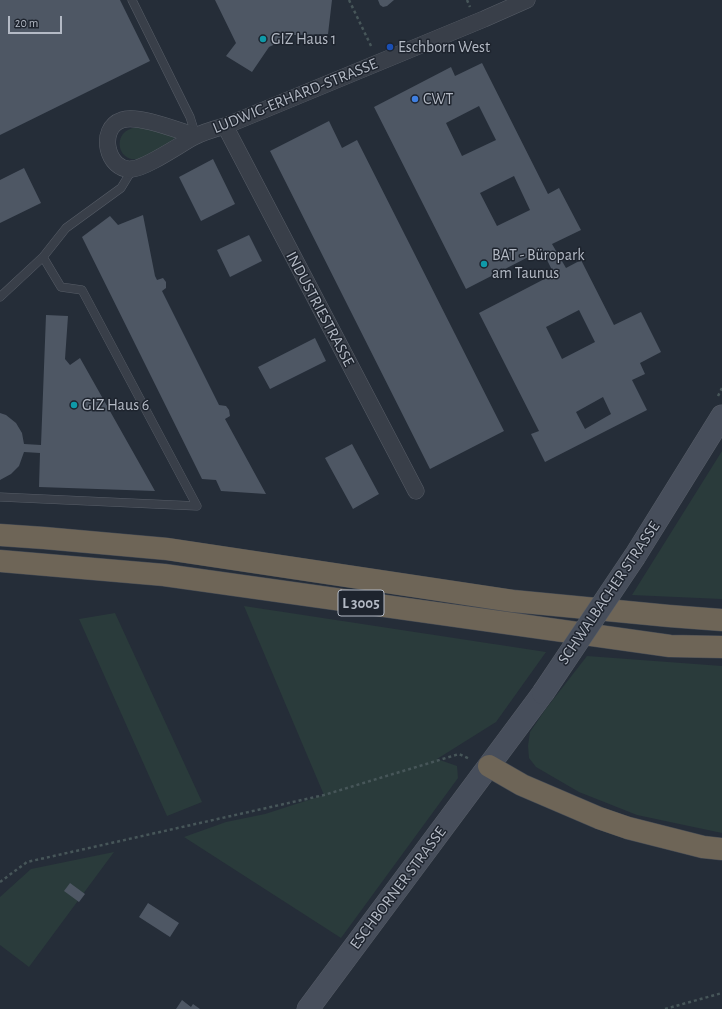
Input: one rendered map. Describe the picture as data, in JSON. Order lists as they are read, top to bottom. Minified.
{"streets":{"highway":["L 3005"],"street":["LUDWIG-ERHARD-STRASSE","INDUSTRIESTRASSE","SCHWALBACHER STRASSE","ESCHBORNER STRASSE"]},"crossings":[["LUDWIG-ERHARD-STRASSE","INDUSTRIESTRASSE"],["SCHWALBACHER STRASSE","ESCHBORNER STRASSE"]],"places":["GIZ Haus 1","Eschborn West","CWT","BAT - Büropark am Taunus","GIZ Haus 6"],"scale_bar":"20 m"}
